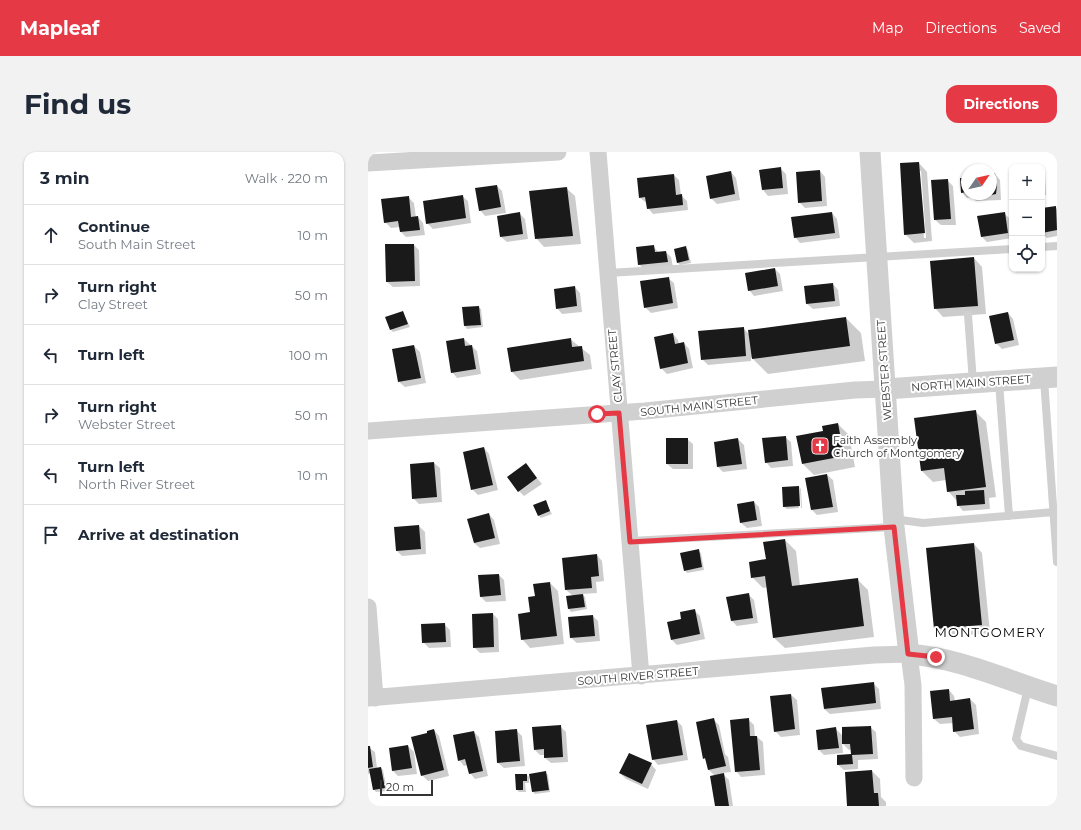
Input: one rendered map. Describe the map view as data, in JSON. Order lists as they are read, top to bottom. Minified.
{"streets":{"street":["CLAY STREET","WEBSTER STREET","NORTH MAIN STREET","SOUTH MAIN STREET","SOUTH RIVER STREET"]},"crossings":[["CLAY STREET","SOUTH MAIN STREET"],["CLAY STREET","SOUTH RIVER STREET"],["WEBSTER STREET","NORTH MAIN STREET"],["WEBSTER STREET","SOUTH MAIN STREET"],["WEBSTER STREET","SOUTH RIVER STREET"],["NORTH MAIN STREET","SOUTH MAIN STREET"]],"districts":["MONTGOMERY"],"places":{"church":["Faith Assembly Church of Montgomery"]},"scale_bar":"20 m","north":"top right","page":{"header":"Mapleaf","nav":["Map","Directions","Saved"],"buttons":"Directions","title":"Find us","heading":["3 min","Walk · 220 m"],"map_buttons":["+","−"],"list":[["Continue","South Main Street","10 m"],["Turn right","Clay Street","50 m"],["Turn left","100 m"],["Turn right","Webster Street","50 m"],["Turn left","North River Street","10 m"],"Arrive at destination"],"scale":"20 m"}}
